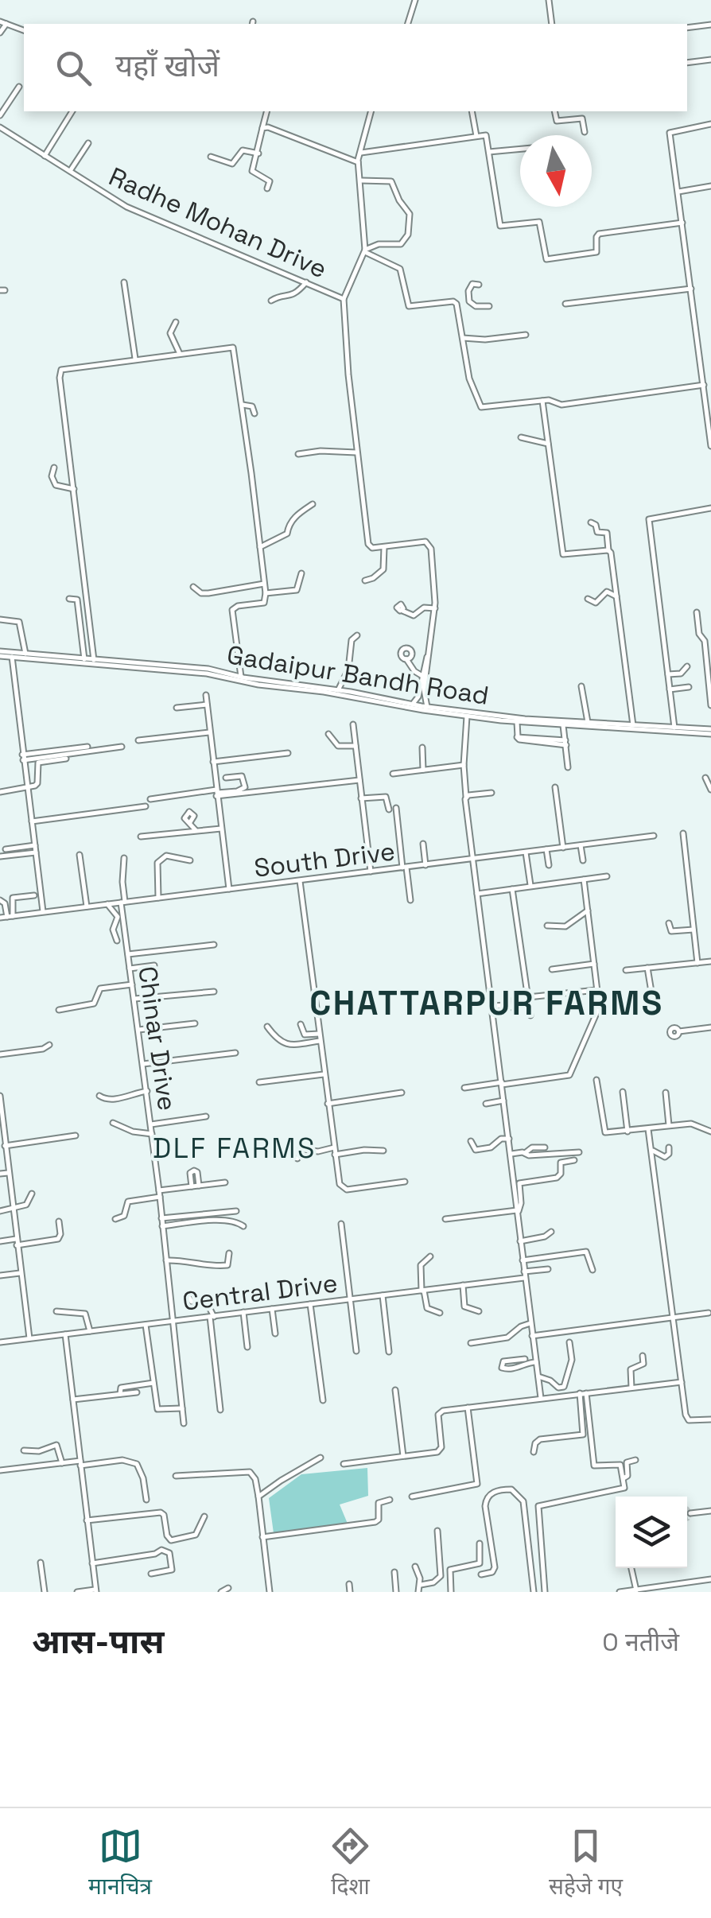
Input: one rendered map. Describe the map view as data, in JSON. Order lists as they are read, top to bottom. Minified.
{"streets":{"street":["Radhe Mohan Drive","Gadaipur Bandh Road","South Drive","Chinar Drive","Central Drive"]},"crossings":[["South Drive","Chinar Drive"],["Chinar Drive","Central Drive"]],"districts":["CHATTARPUR FARMS","DLF FARMS"],"north":"bottom","page":{"search":"यहाँ खोजें","heading":["आस-पास","0 नतीजे"],"nav":["मानचित्र","दिशा","सहेजे गए"]}}
